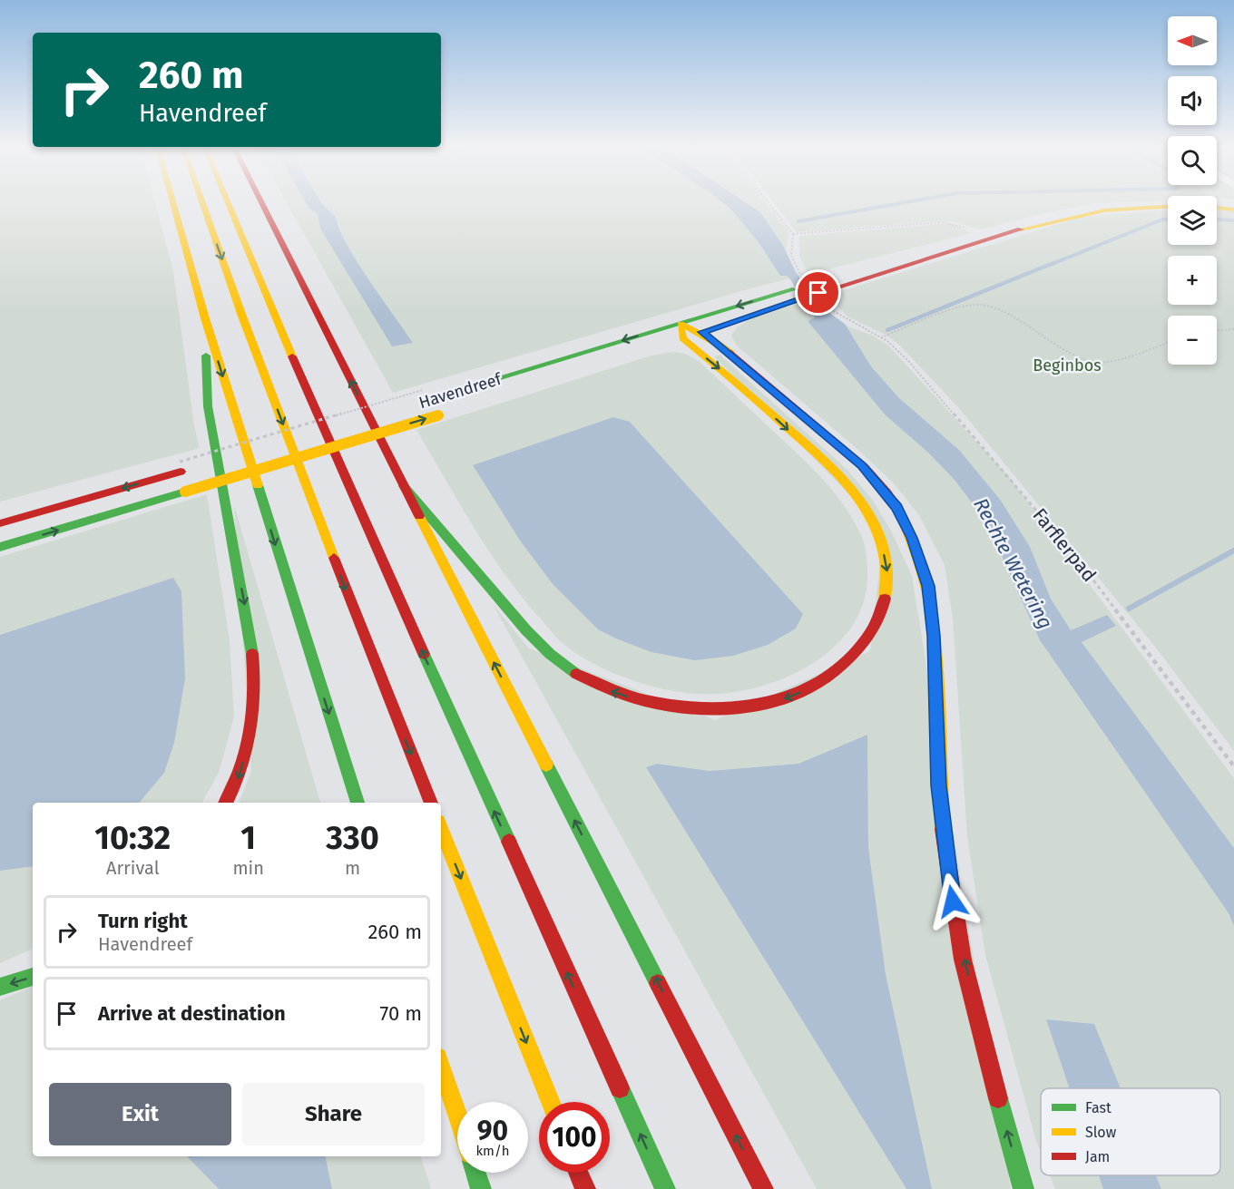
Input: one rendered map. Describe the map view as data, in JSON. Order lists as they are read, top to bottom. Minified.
{"streets":{"main road":["Havendreef"],"path":["Farflerpad"]},"water":["Rechte Wetering"],"parks":["Beginbos"],"legend":["Fast","Slow","Jam"],"north":"left","page":{"map_buttons":["+","−"],"turn":["260 m","Havendreef"],"eta":["10:32","Arrival","1","min","330","m"],"list":[{"name":"Turn right","note":"Havendreef","value":"260 m"},{"name":"Arrive at destination","value":"70 m"}],"buttons":["Exit","Share"],"speed":"90 km/h","limit":"100"}}
